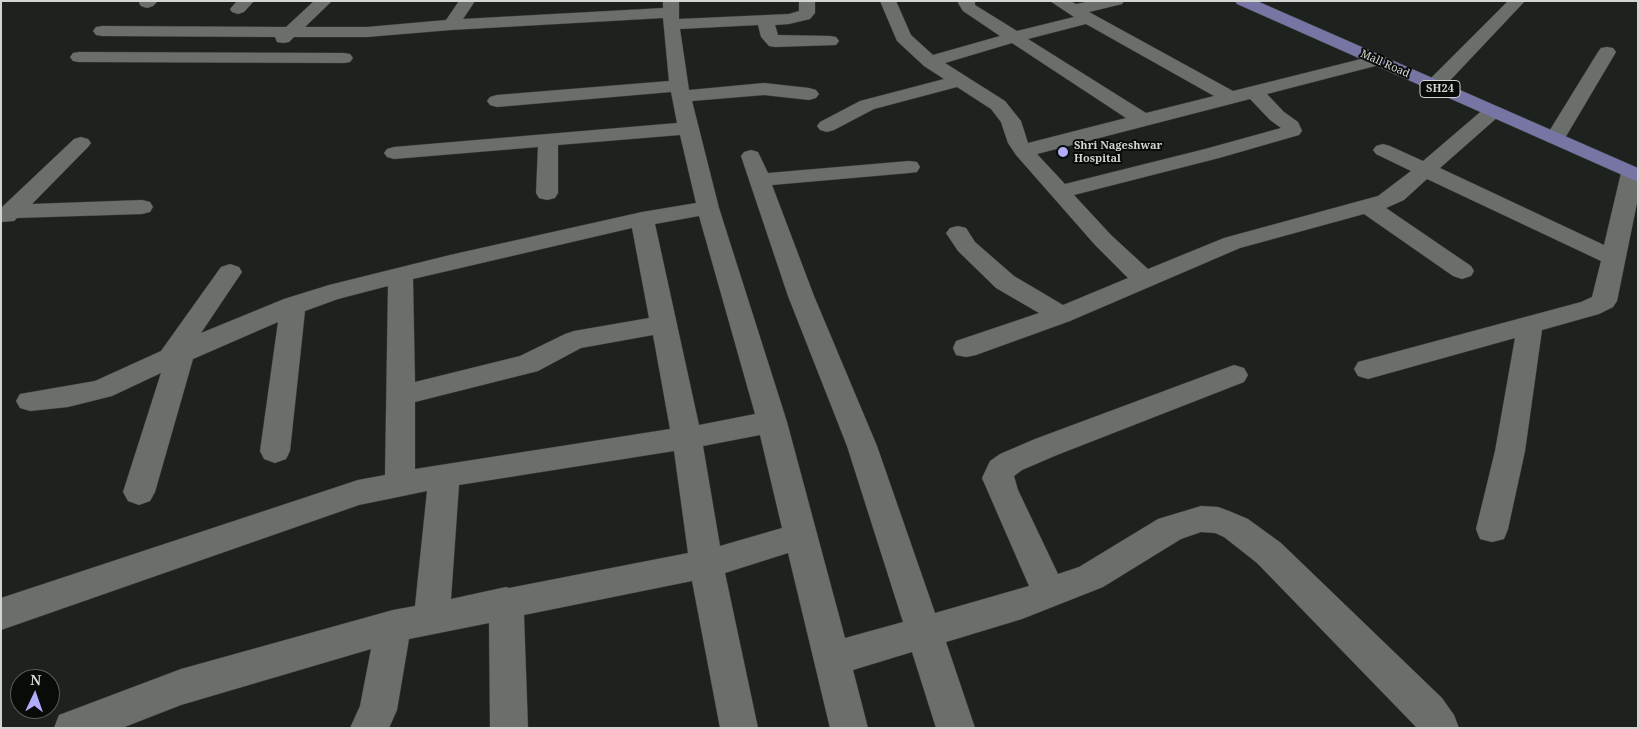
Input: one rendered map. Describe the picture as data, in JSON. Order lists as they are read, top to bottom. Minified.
{"streets":{"main road":["Mall Road","SH24"]},"places":["Shri Nageshwar Hospital"],"north":"top"}
